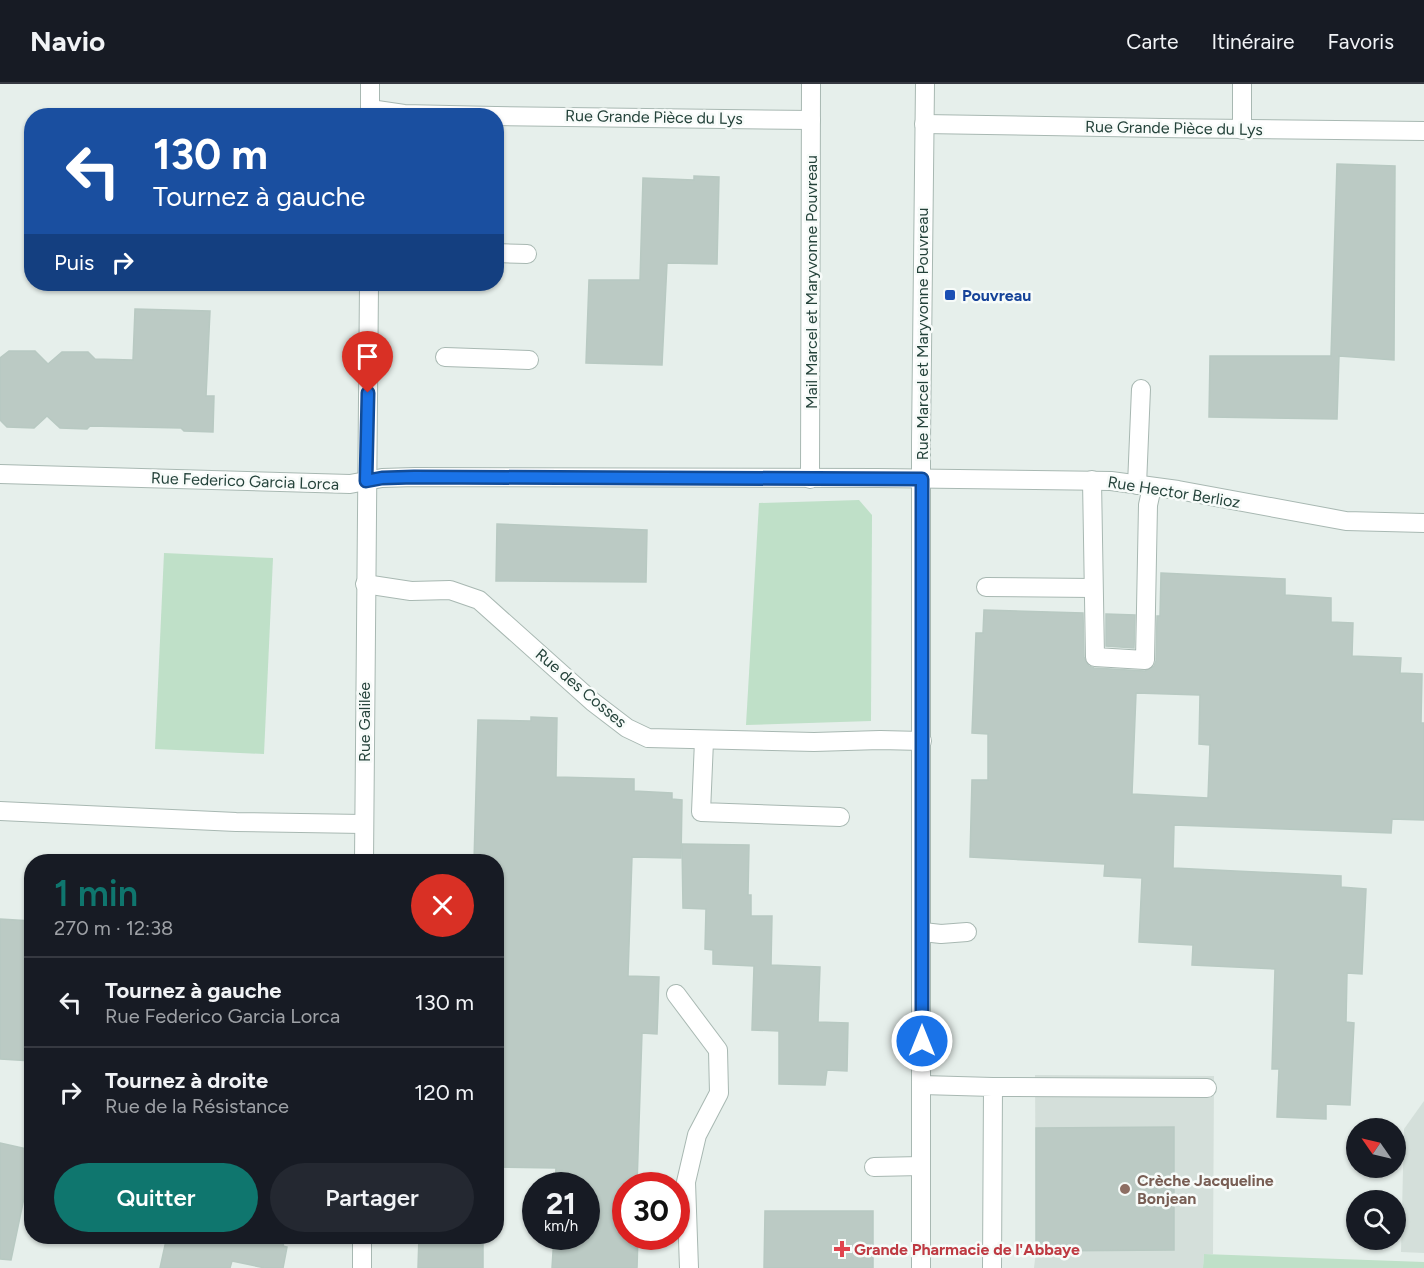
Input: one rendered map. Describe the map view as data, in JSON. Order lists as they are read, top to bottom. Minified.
{"streets":{"street":["Rue Grande Pièce du Lys","Mail Marcel et Maryvonne Pouvreau","Rue Marcel et Maryvonne Pouvreau","Rue Federico Garcia Lorca","Rue Hector Berlioz","Rue des Cosses","Rue Galilée"]},"crossings":[["Rue Grande Pièce du Lys","Mail Marcel et Maryvonne Pouvreau"],["Rue Grande Pièce du Lys","Rue Marcel et Maryvonne Pouvreau"],["Mail Marcel et Maryvonne Pouvreau","Rue Federico Garcia Lorca"],["Rue Marcel et Maryvonne Pouvreau","Rue Federico Garcia Lorca"],["Rue Marcel et Maryvonne Pouvreau","Rue Hector Berlioz"],["Rue Marcel et Maryvonne Pouvreau","Rue des Cosses"],["Rue Federico Garcia Lorca","Rue Hector Berlioz"],["Rue Federico Garcia Lorca","Rue Galilée"],["Rue des Cosses","Rue Galilée"]],"places":{"transit":["Pouvreau"],"other":["Crèche Jacqueline Bonjean"],"health":["Grande Pharmacie de l'Abbaye"]},"north":"top left","page":{"header":"Navio","nav":["Carte","Itinéraire","Favoris"],"turn":["130 m","Tournez à gauche"],"then":"Puis","heading":["1 min","270 m · 12:38"],"list":[{"name":"Tournez à gauche","note":"Rue Federico Garcia Lorca","value":"130 m"},{"name":"Tournez à droite","note":"Rue de la Résistance","value":"120 m"}],"buttons":["Quitter","Partager"],"speed":"21 km/h","limit":"30"}}
